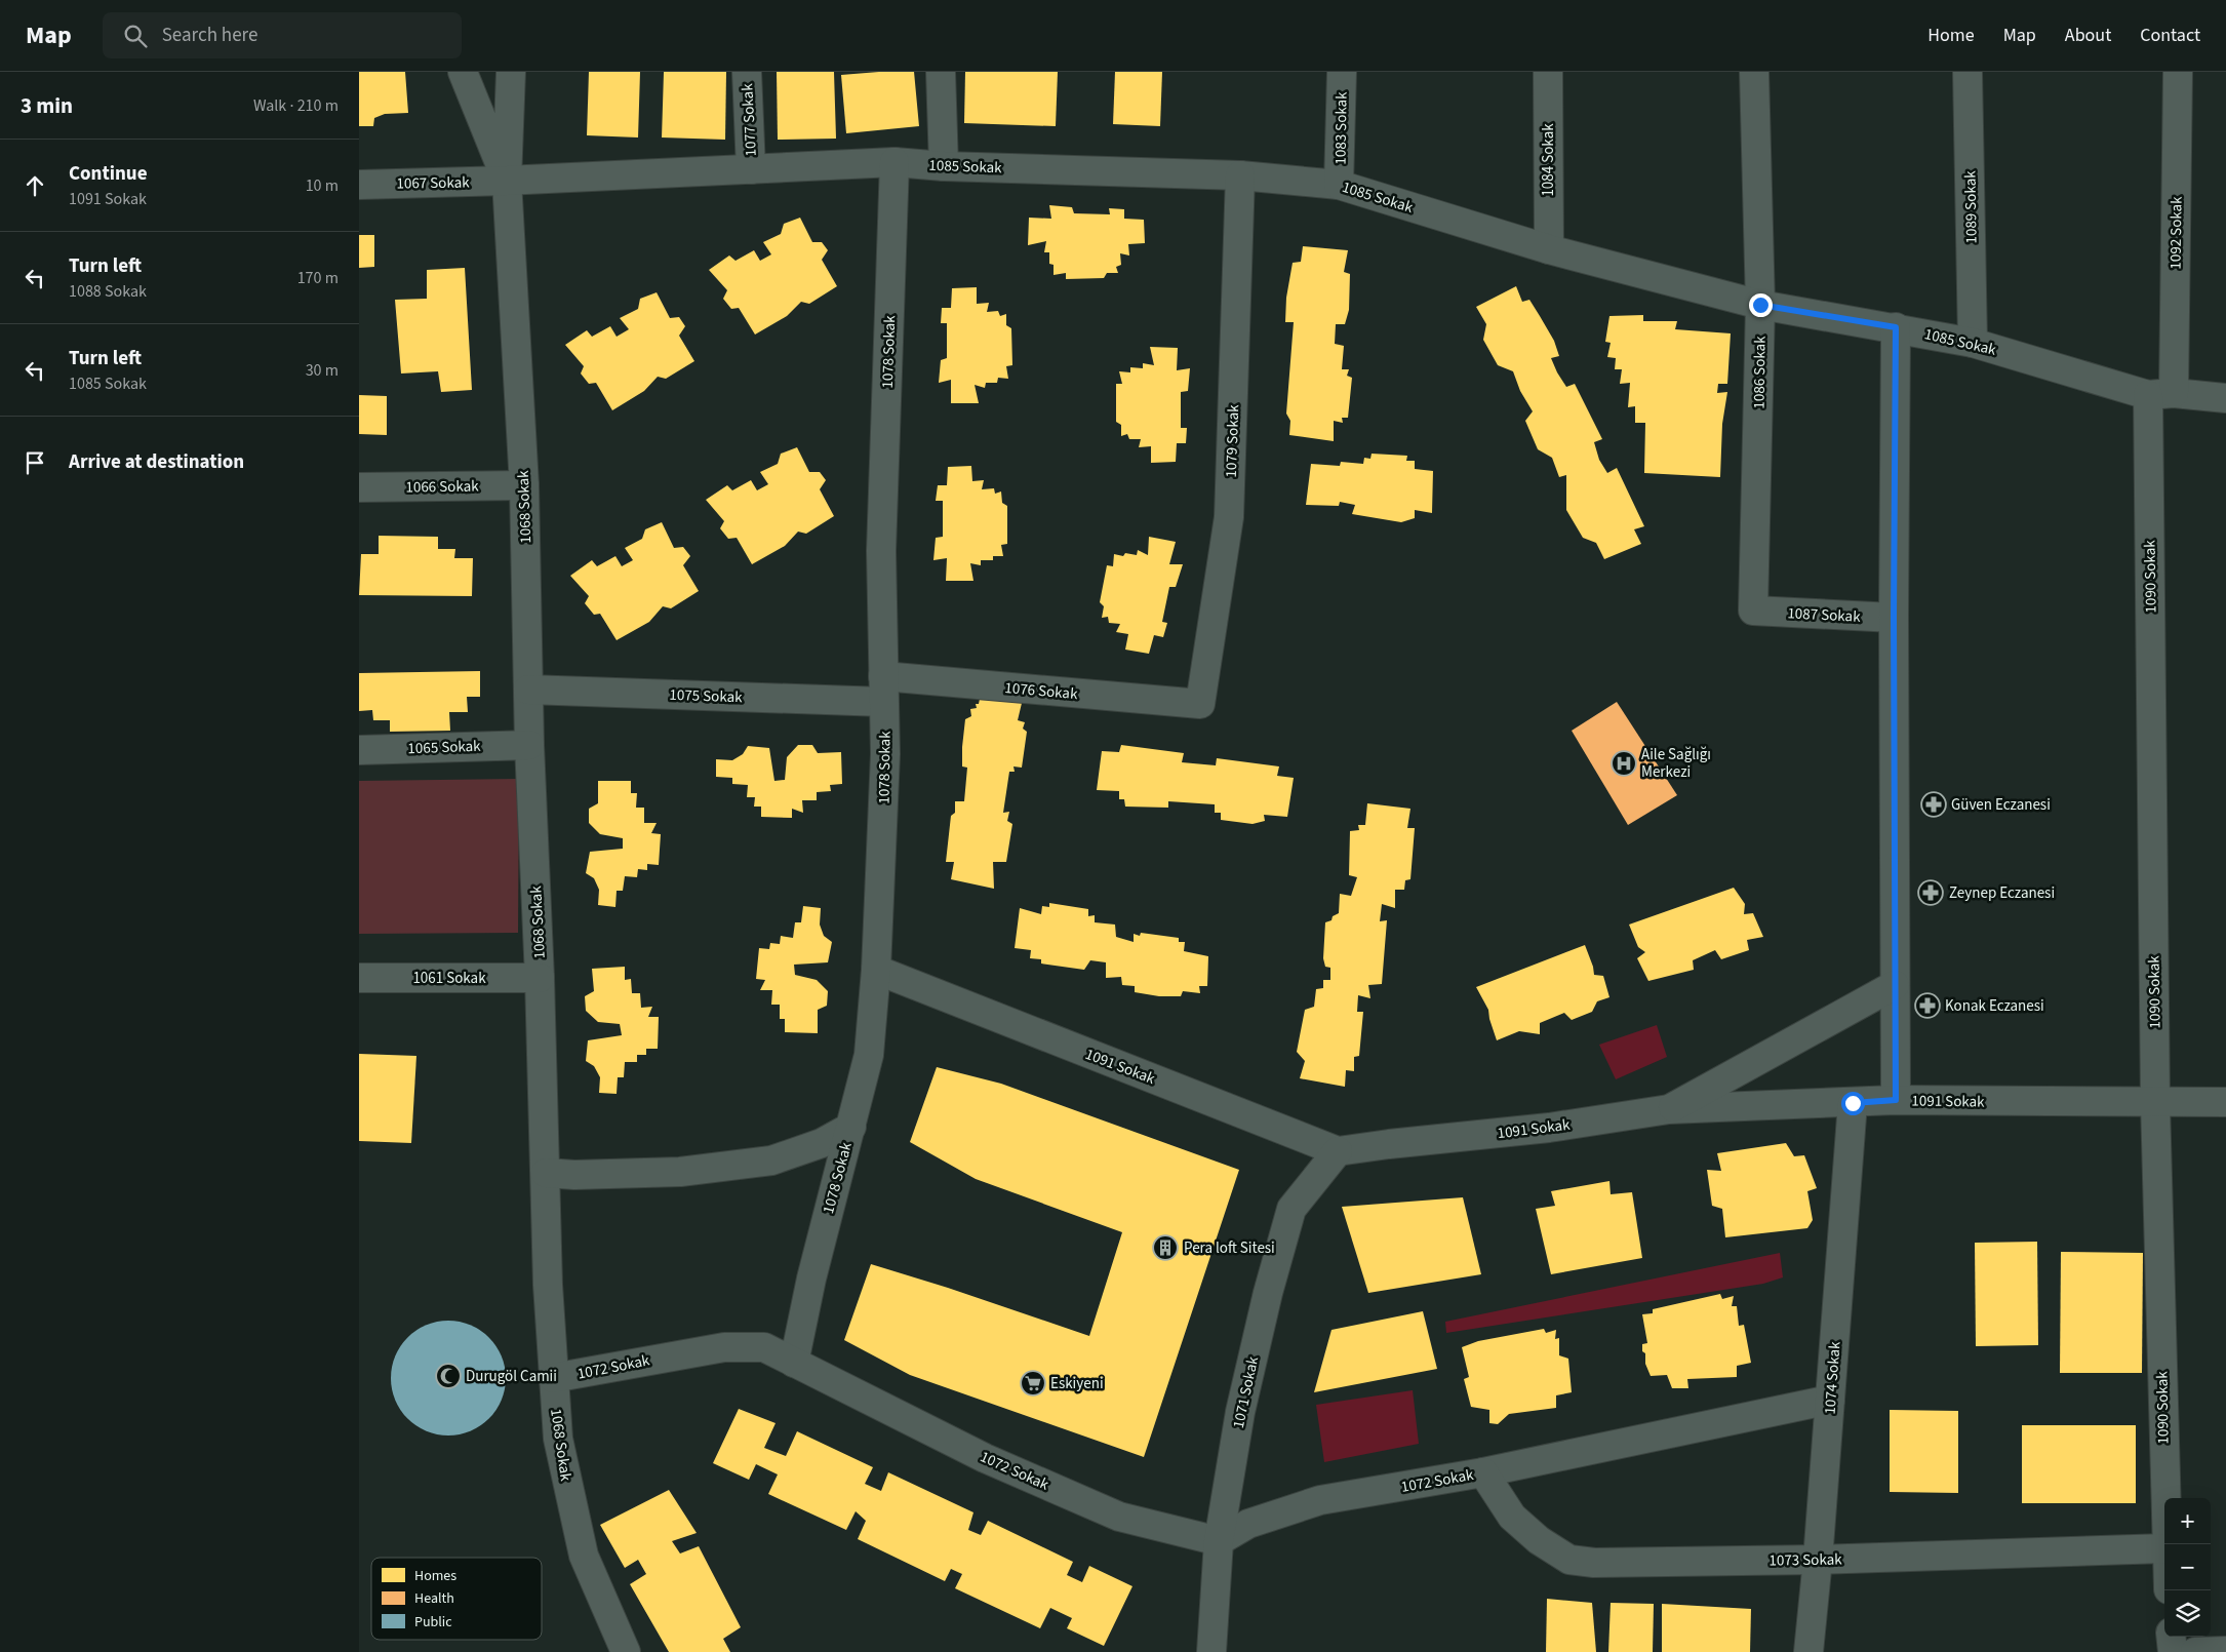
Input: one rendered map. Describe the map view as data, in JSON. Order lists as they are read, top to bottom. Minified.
{"streets":{"street":["1077 Sokak","1083 Sokak","1084 Sokak","1085 Sokak","1067 Sokak","1089 Sokak","1092 Sokak","1078 Sokak","1086 Sokak","1079 Sokak","1066 Sokak","1068 Sokak","1090 Sokak","1087 Sokak","1076 Sokak","1075 Sokak","1065 Sokak","1061 Sokak","1091 Sokak","1072 Sokak","1074 Sokak","1071 Sokak","1073 Sokak"]},"crossings":[["1077 Sokak","1085 Sokak"],["1083 Sokak","1085 Sokak"],["1084 Sokak","1085 Sokak"],["1085 Sokak","1067 Sokak"],["1085 Sokak","1089 Sokak"],["1085 Sokak","1092 Sokak"],["1085 Sokak","1078 Sokak"],["1085 Sokak","1086 Sokak"],["1085 Sokak","1079 Sokak"],["1085 Sokak","1068 Sokak"],["1085 Sokak","1090 Sokak"],["1067 Sokak","1068 Sokak"],["1092 Sokak","1090 Sokak"],["1078 Sokak","1076 Sokak"],["1078 Sokak","1075 Sokak"],["1078 Sokak","1091 Sokak"],["1078 Sokak","1072 Sokak"],["1086 Sokak","1087 Sokak"],["1079 Sokak","1076 Sokak"],["1066 Sokak","1068 Sokak"],["1068 Sokak","1075 Sokak"],["1068 Sokak","1065 Sokak"],["1068 Sokak","1061 Sokak"],["1068 Sokak","1072 Sokak"],["1090 Sokak","1091 Sokak"],["1076 Sokak","1075 Sokak"],["1091 Sokak","1074 Sokak"],["1091 Sokak","1071 Sokak"],["1072 Sokak","1074 Sokak"],["1072 Sokak","1071 Sokak"],["1072 Sokak","1073 Sokak"],["1074 Sokak","1073 Sokak"]],"places":{"hospital":["Aile Sağlığı Merkezi"],"pharmacy":["Güven Eczanesi","Zeynep Eczanesi","Konak Eczanesi"],"building":["Pera loft Sitesi"],"mosque":["Durugöl Camii"],"supermarket":["Eskiyeni"]},"legend":["Homes","Health","Public"],"page":{"header":"Map","search":"Search here","nav":["Home","Map","About","Contact"],"heading":["3 min","Walk · 210 m"],"list":[["Continue","1091 Sokak","10 m"],["Turn left","1088 Sokak","170 m"],["Turn left","1085 Sokak","30 m"],"Arrive at destination"],"map_buttons":["+","−"]}}
